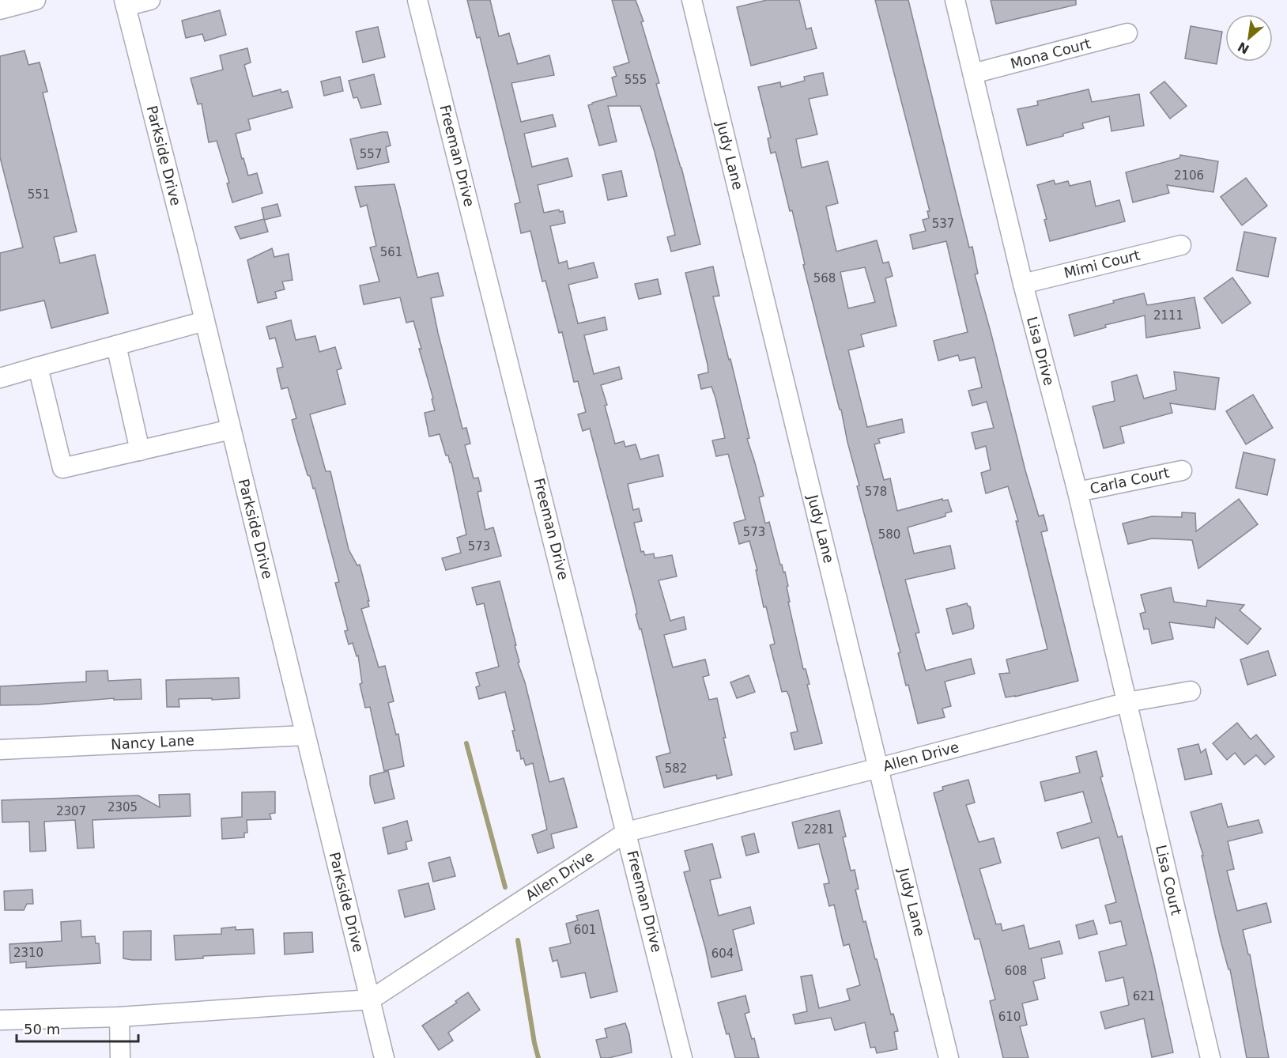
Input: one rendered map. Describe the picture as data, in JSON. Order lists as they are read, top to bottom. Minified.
{"streets":{"street":["Mona Court","Parkside Drive","Freeman Drive","Judy Lane","Mimi Court","Lisa Drive","Carla Court","Nancy Lane","Allen Drive","Lisa Court"]},"crossings":[["Mona Court","Lisa Drive"],["Parkside Drive","Nancy Lane"],["Parkside Drive","Allen Drive"],["Freeman Drive","Allen Drive"],["Judy Lane","Allen Drive"],["Mimi Court","Lisa Drive"],["Lisa Drive","Carla Court"],["Lisa Drive","Allen Drive"],["Lisa Drive","Lisa Court"],["Allen Drive","Lisa Court"]],"house_numbers":["555","557","2106","551","537","561","568","2111","578","573","580","573","582","2305","2307","2281","601","2310","604","608","621","610"],"scale_bar":"50 m","north":"bottom left"}
